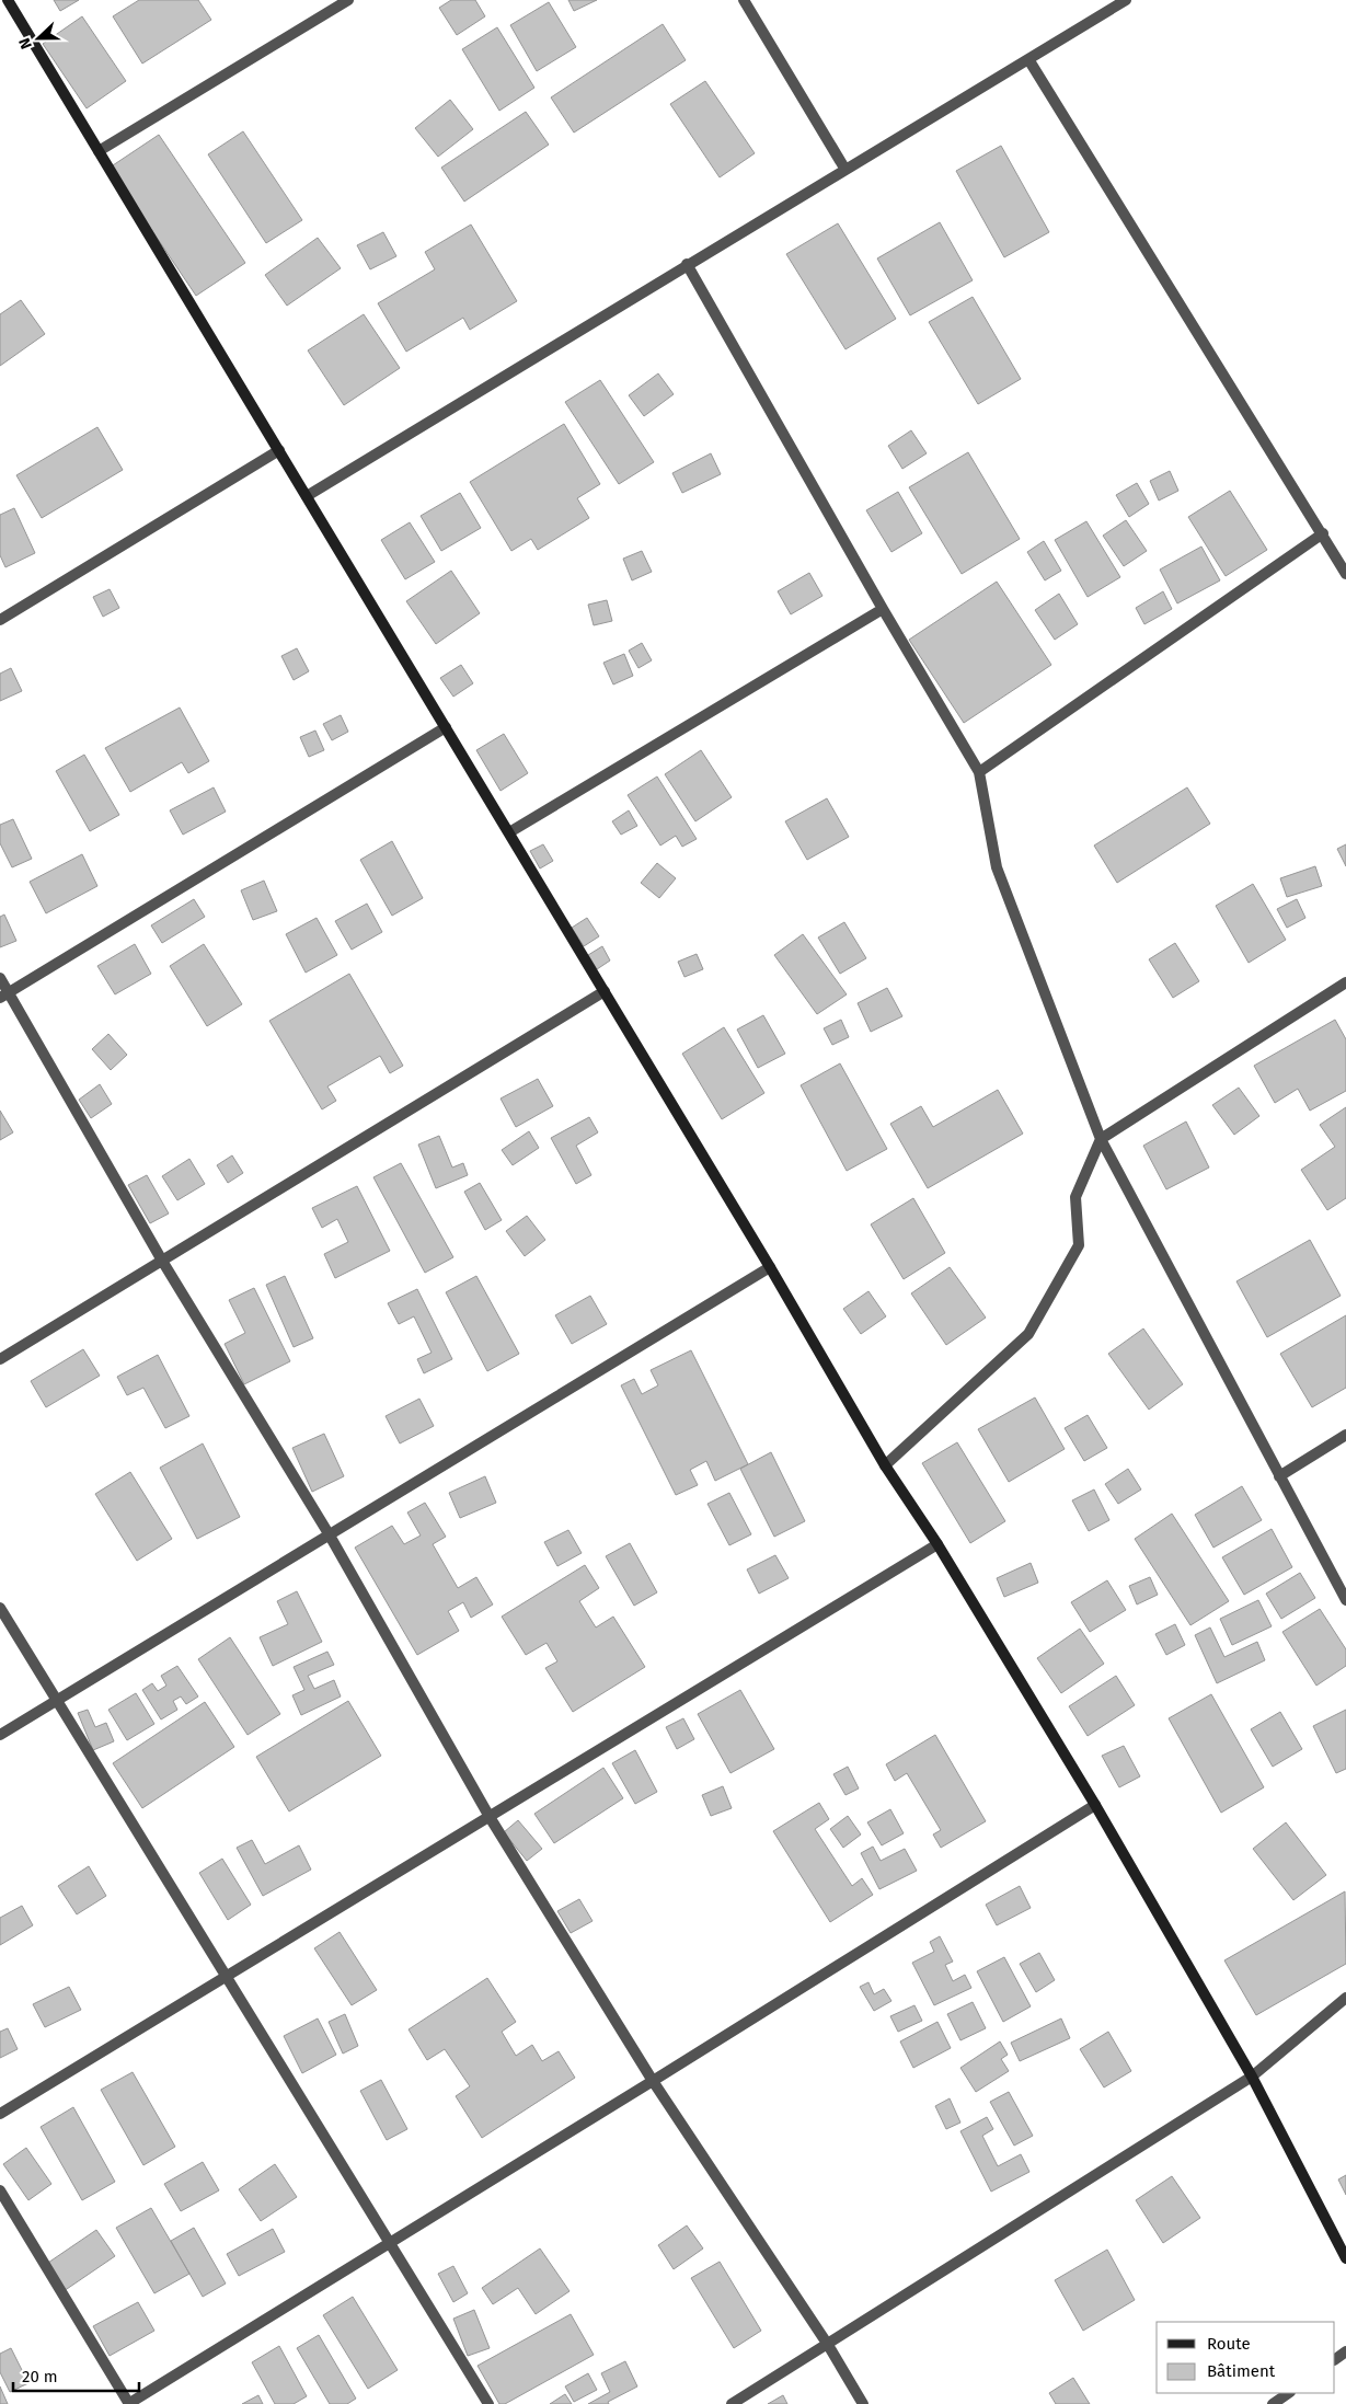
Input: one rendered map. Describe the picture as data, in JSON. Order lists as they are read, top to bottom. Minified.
{"legend":["Route","Bâtiment"],"scale_bar":"20 m","north":"left"}
